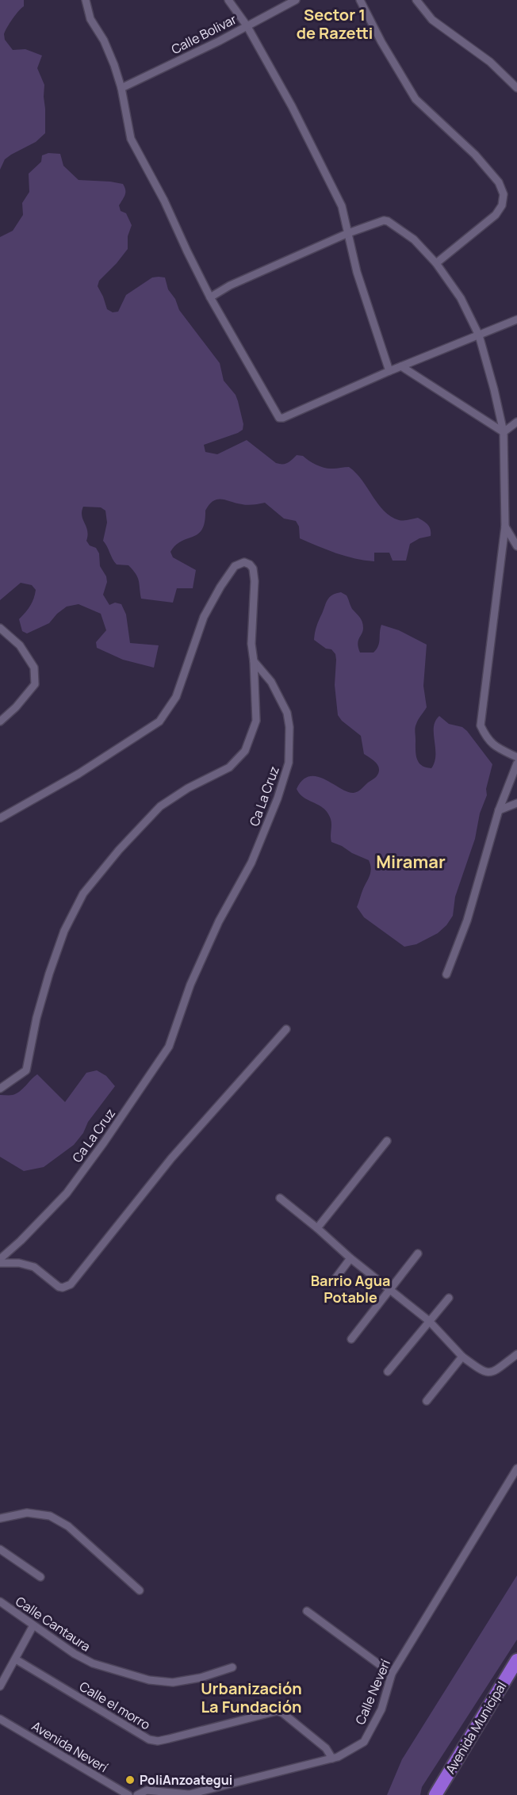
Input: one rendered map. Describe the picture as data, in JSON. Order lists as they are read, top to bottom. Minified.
{"streets":{"highway":["Avenida Municipal"],"street":["Calle Bolivar","Ca La Cruz","Calle Cantaura","Calle Neverí","Calle el morro","Avenida Neverí"]},"crossings":[["Calle Neverí","Calle el morro"]],"districts":["Sector 1 de Razetti","Miramar","Barrio Agua Potable","Urbanización La Fundación"],"places":["PoliAnzoategui"]}
